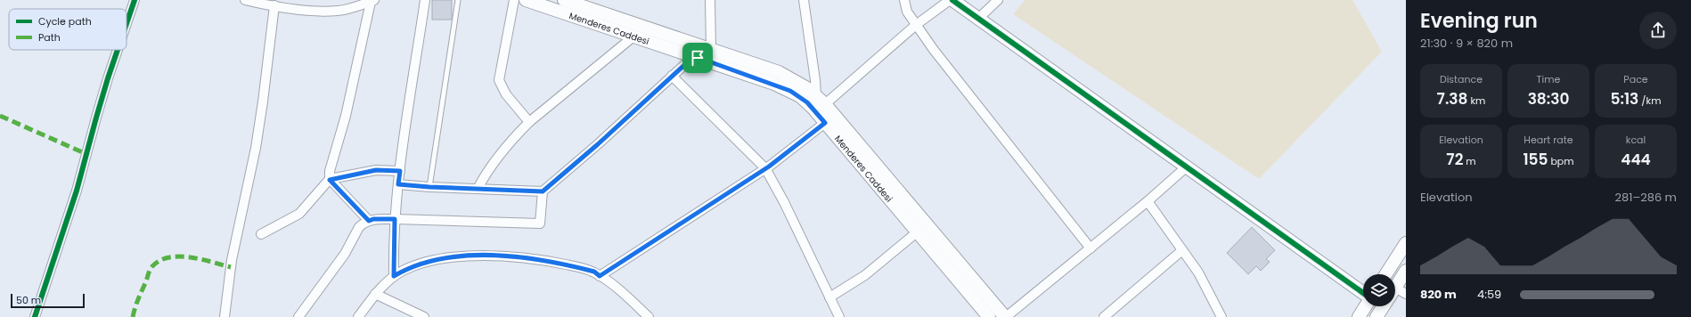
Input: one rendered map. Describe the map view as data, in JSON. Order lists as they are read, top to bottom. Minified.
{"streets":{"main road":["Menderes Caddesi"]},"legend":["Cycle path","Path"],"scale_bar":"50 m","page":{"heading":["Evening run","21:30 · 9 × 820 m"],"stats":[["Distance","7.38 km"],["Time","38:30"],["Pace","5:13 /km"],["Elevation","72 m"],["Heart rate","155 bpm"],["kcal","444"]],"chart":["Elevation","281–286 m"],"list":[{"name":"820 m","note":"4:59"}],"scale":"50 m"}}
